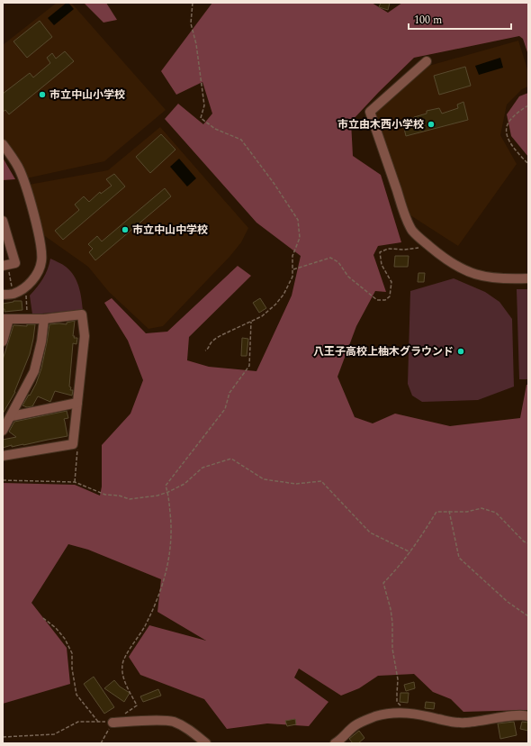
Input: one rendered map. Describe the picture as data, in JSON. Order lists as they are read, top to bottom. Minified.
{"places":["市立中山小学校","市立由木西小学校","市立中山中学校","八王子高校上柚木グラウンド"],"scale_bar":"100 m"}
